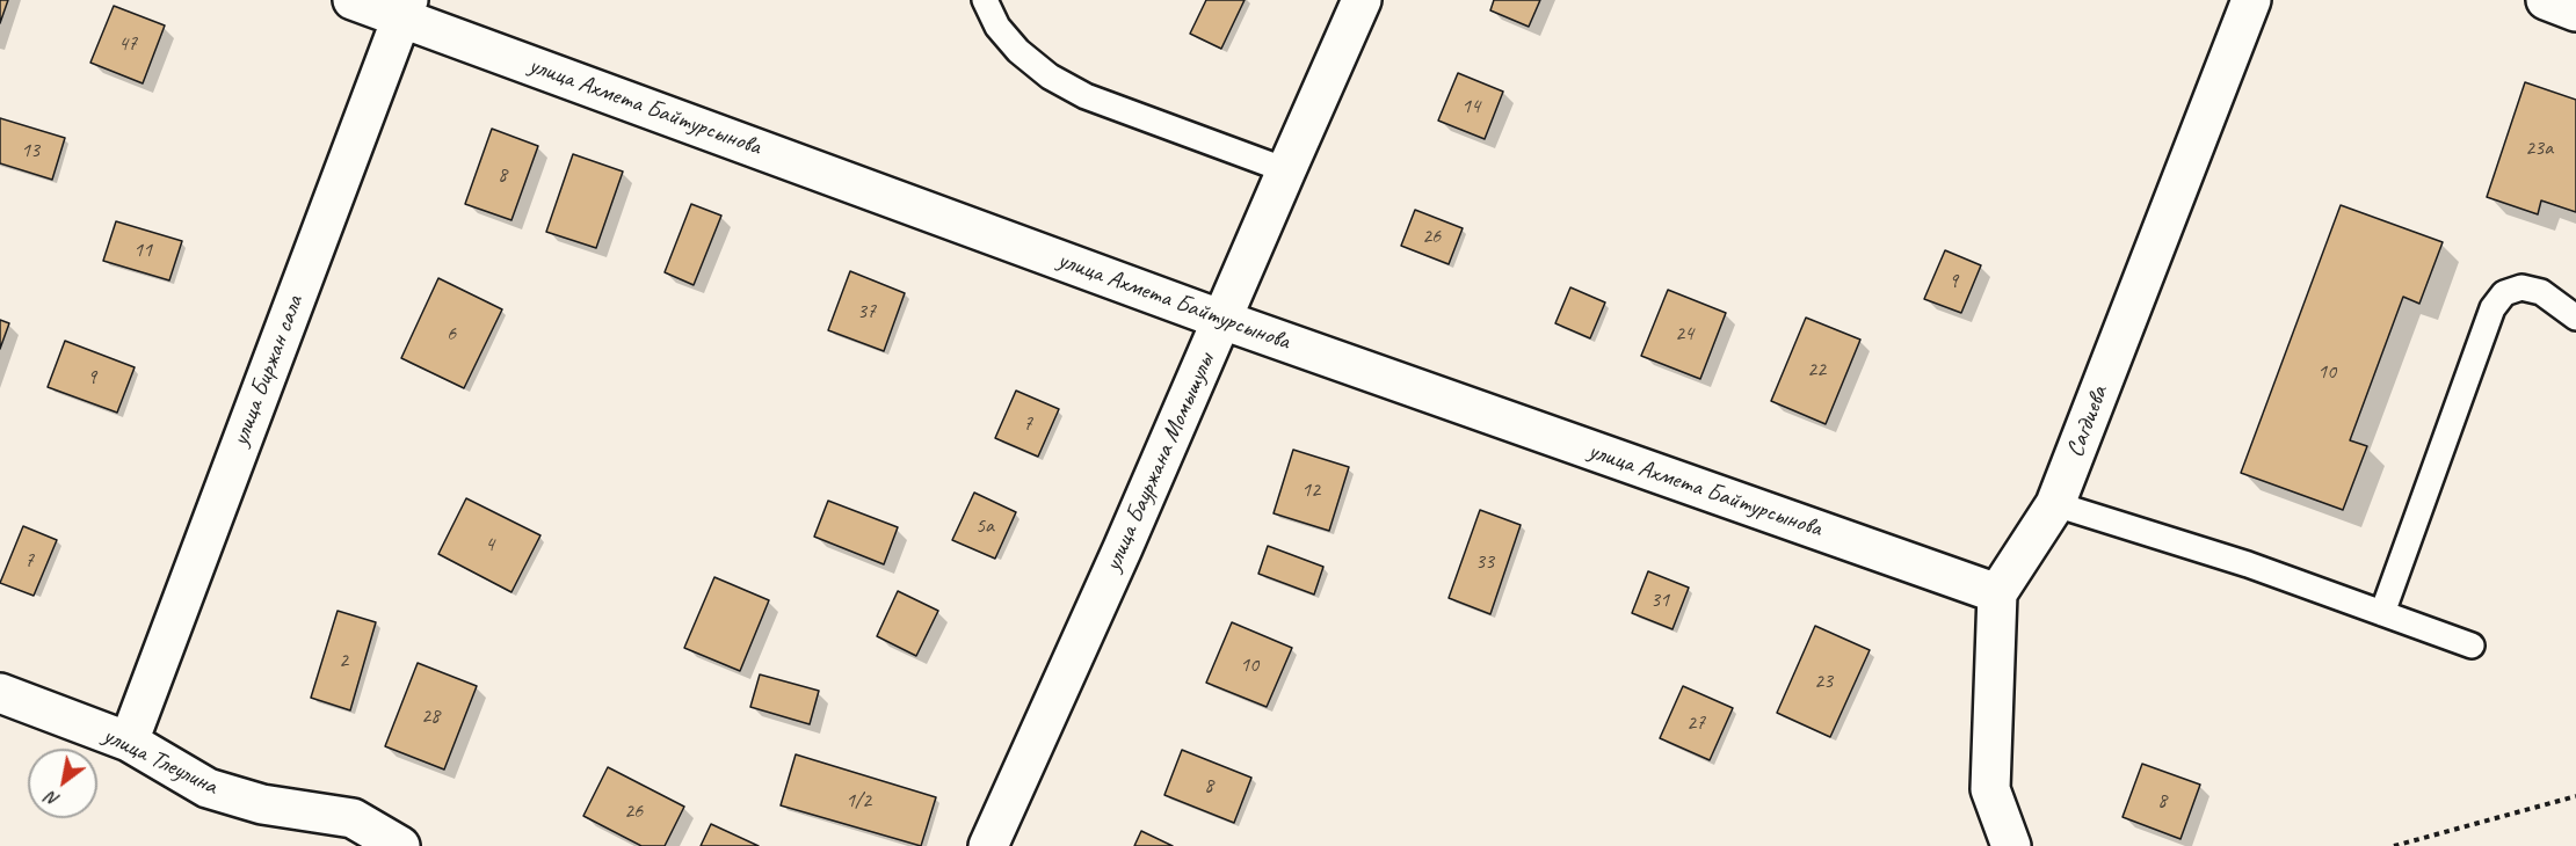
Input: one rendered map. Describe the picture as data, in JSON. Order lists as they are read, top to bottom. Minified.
{"streets":{"street":["улица Ахмета Байтурсынова","улица Биржан сала","Сагдиева","улица Бауржана Момышулы","улица Тлеулина"]},"crossings":[["улица Ахмета Байтурсынова","улица Биржан сала"],["улица Ахмета Байтурсынова","Сагдиева"],["улица Ахмета Байтурсынова","улица Бауржана Момышулы"],["улица Биржан сала","улица Тлеулина"]],"house_numbers":["47","14","23а","13","8","26","11","9","37","6","24","22","10","9","7","12","5а","4","7","33","31","2","10","23","28","27","8","1/2","8","26"],"north":"bottom left"}
